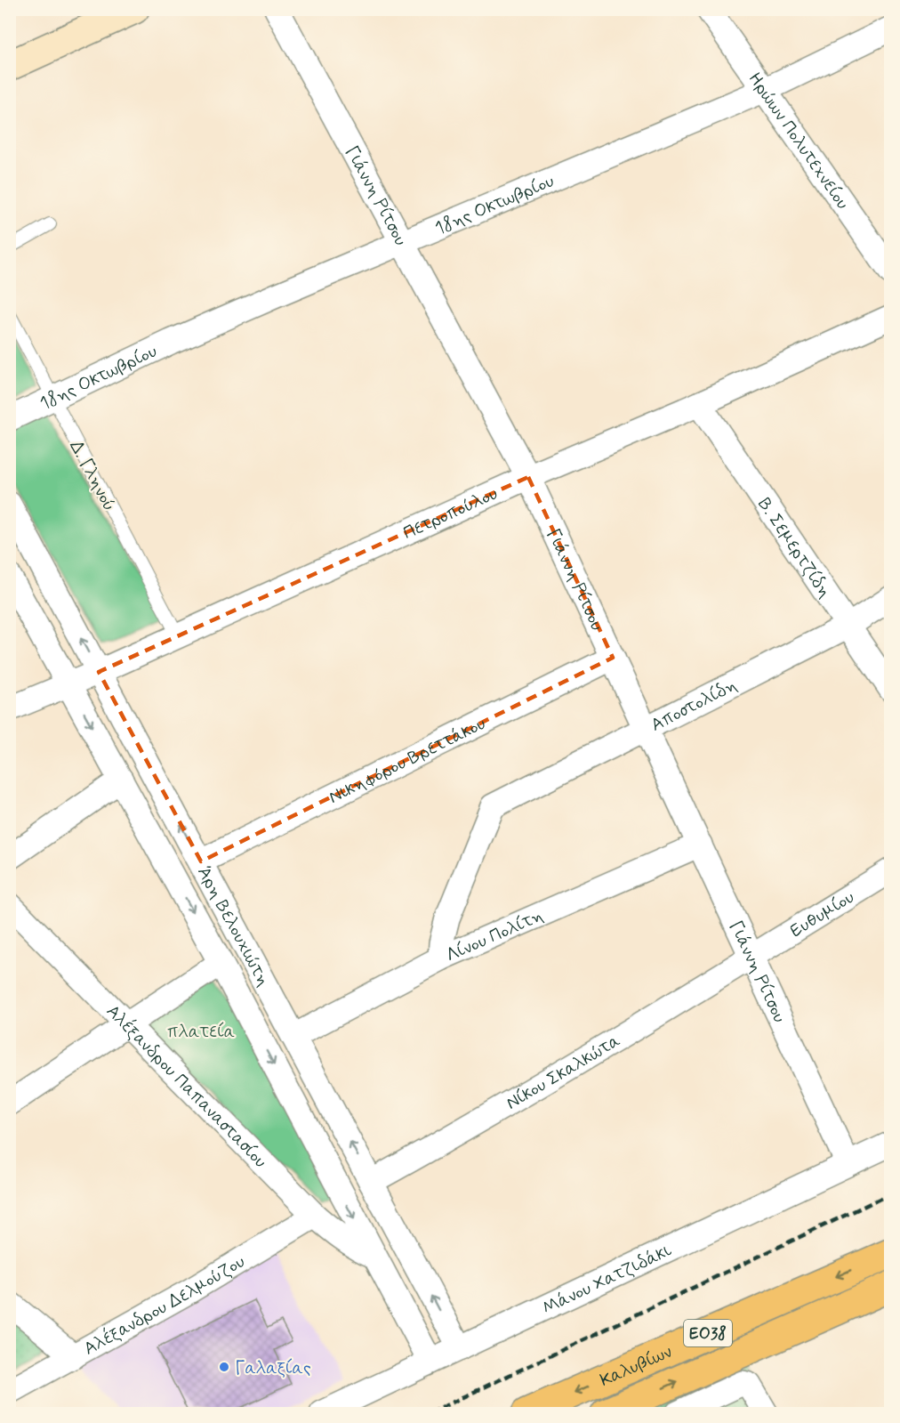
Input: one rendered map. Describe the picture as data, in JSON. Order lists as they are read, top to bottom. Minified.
{"streets":{"main road":["ΕΟ38","Καλυβίων"],"street":["Ηρώων Πολυτεχνείου","Γιάννη Ρίτσου","18ης Οκτωβρίου","Πετροπούλου","Β. Σεμερτζίδη","Αποστολίδη","Νικηφόρου Βρεττάκου","Ευθυμίου","Άρη Βελουχιώτη","Λίνου Πολίτη","Νίκου Σκαλκώτα","Αλέξανδρου Παπαναστασίου","Μάνου Χατζιδάκι","Αλέξανδρου Δελμούζου"],"lane":["Δ. Γληνού"]},"crossings":[["Ηρώων Πολυτεχνείου","18ης Οκτωβρίου"],["Γιάννη Ρίτσου","18ης Οκτωβρίου"],["Γιάννη Ρίτσου","Πετροπούλου"],["Γιάννη Ρίτσου","Αποστολίδη"],["Γιάννη Ρίτσου","Νικηφόρου Βρεττάκου"],["Γιάννη Ρίτσου","Ευθυμίου"],["Γιάννη Ρίτσου","Λίνου Πολίτη"],["Γιάννη Ρίτσου","Νίκου Σκαλκώτα"],["Γιάννη Ρίτσου","Μάνου Χατζιδάκι"],["18ης Οκτωβρίου","Δ. Γληνού"],["Δ. Γληνού","Πετροπούλου"],["Πετροπούλου","Β. Σεμερτζίδη"],["Πετροπούλου","Άρη Βελουχιώτη"],["Β. Σεμερτζίδη","Αποστολίδη"],["Αποστολίδη","Λίνου Πολίτη"],["Νικηφόρου Βρεττάκου","Άρη Βελουχιώτη"],["Ευθυμίου","Νίκου Σκαλκώτα"],["Άρη Βελουχιώτη","Λίνου Πολίτη"],["Άρη Βελουχιώτη","Νίκου Σκαλκώτα"],["Άρη Βελουχιώτη","Αλέξανδρου Παπαναστασίου"],["Άρη Βελουχιώτη","Μάνου Χατζιδάκι"],["Αλέξανδρου Παπαναστασίου","Αλέξανδρου Δελμούζου"]],"parks":["πλατεία"],"places":["Γαλαξίας"]}
